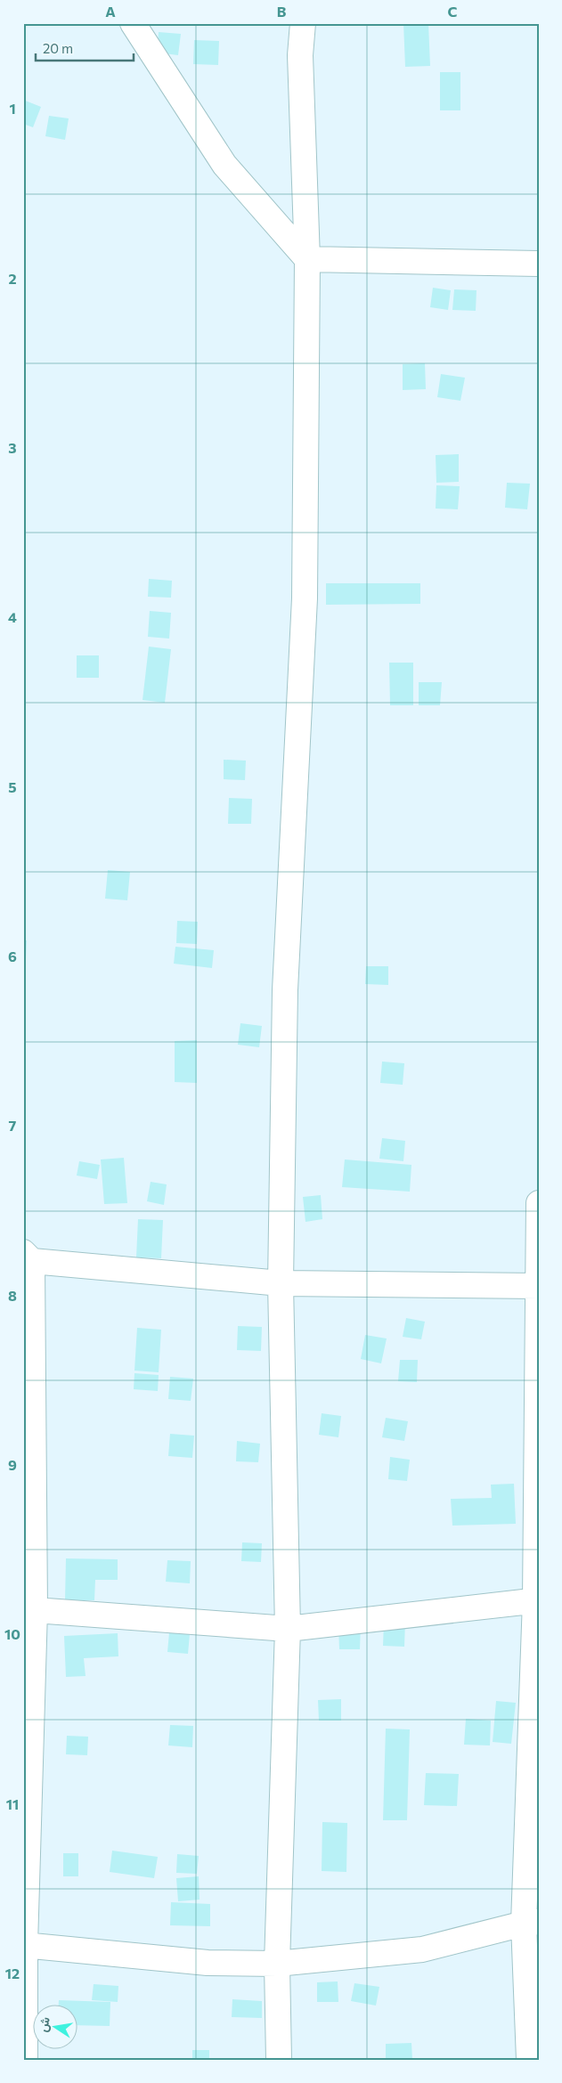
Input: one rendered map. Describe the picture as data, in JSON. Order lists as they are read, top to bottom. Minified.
{"scale_bar":"20 m","north":"left","grid":{"columns":["A","B","C"],"rows":["1","2","3","4","5","6","7","8","9","10","11","12"]}}
